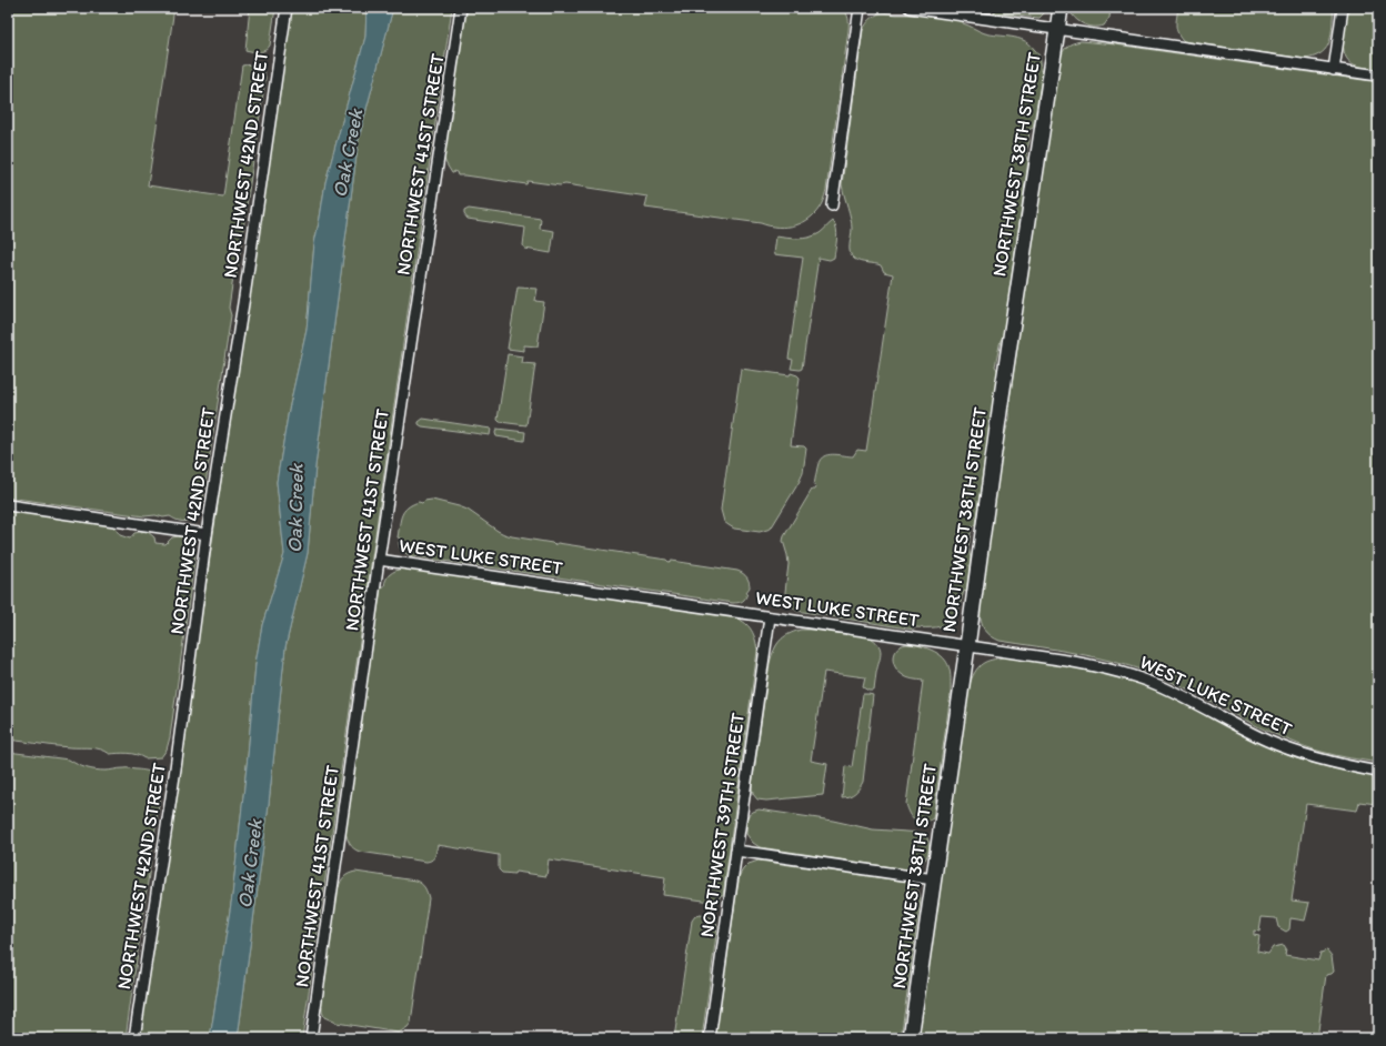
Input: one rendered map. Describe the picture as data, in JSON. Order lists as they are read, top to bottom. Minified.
{"streets":{"street":["NORTHWEST 42ND STREET","NORTHWEST 41ST STREET","NORTHWEST 38TH STREET","WEST LUKE STREET","NORTHWEST 39TH STREET"]},"crossings":[["NORTHWEST 41ST STREET","WEST LUKE STREET"],["NORTHWEST 38TH STREET","WEST LUKE STREET"],["WEST LUKE STREET","NORTHWEST 39TH STREET"]],"water":["Oak Creek"]}
